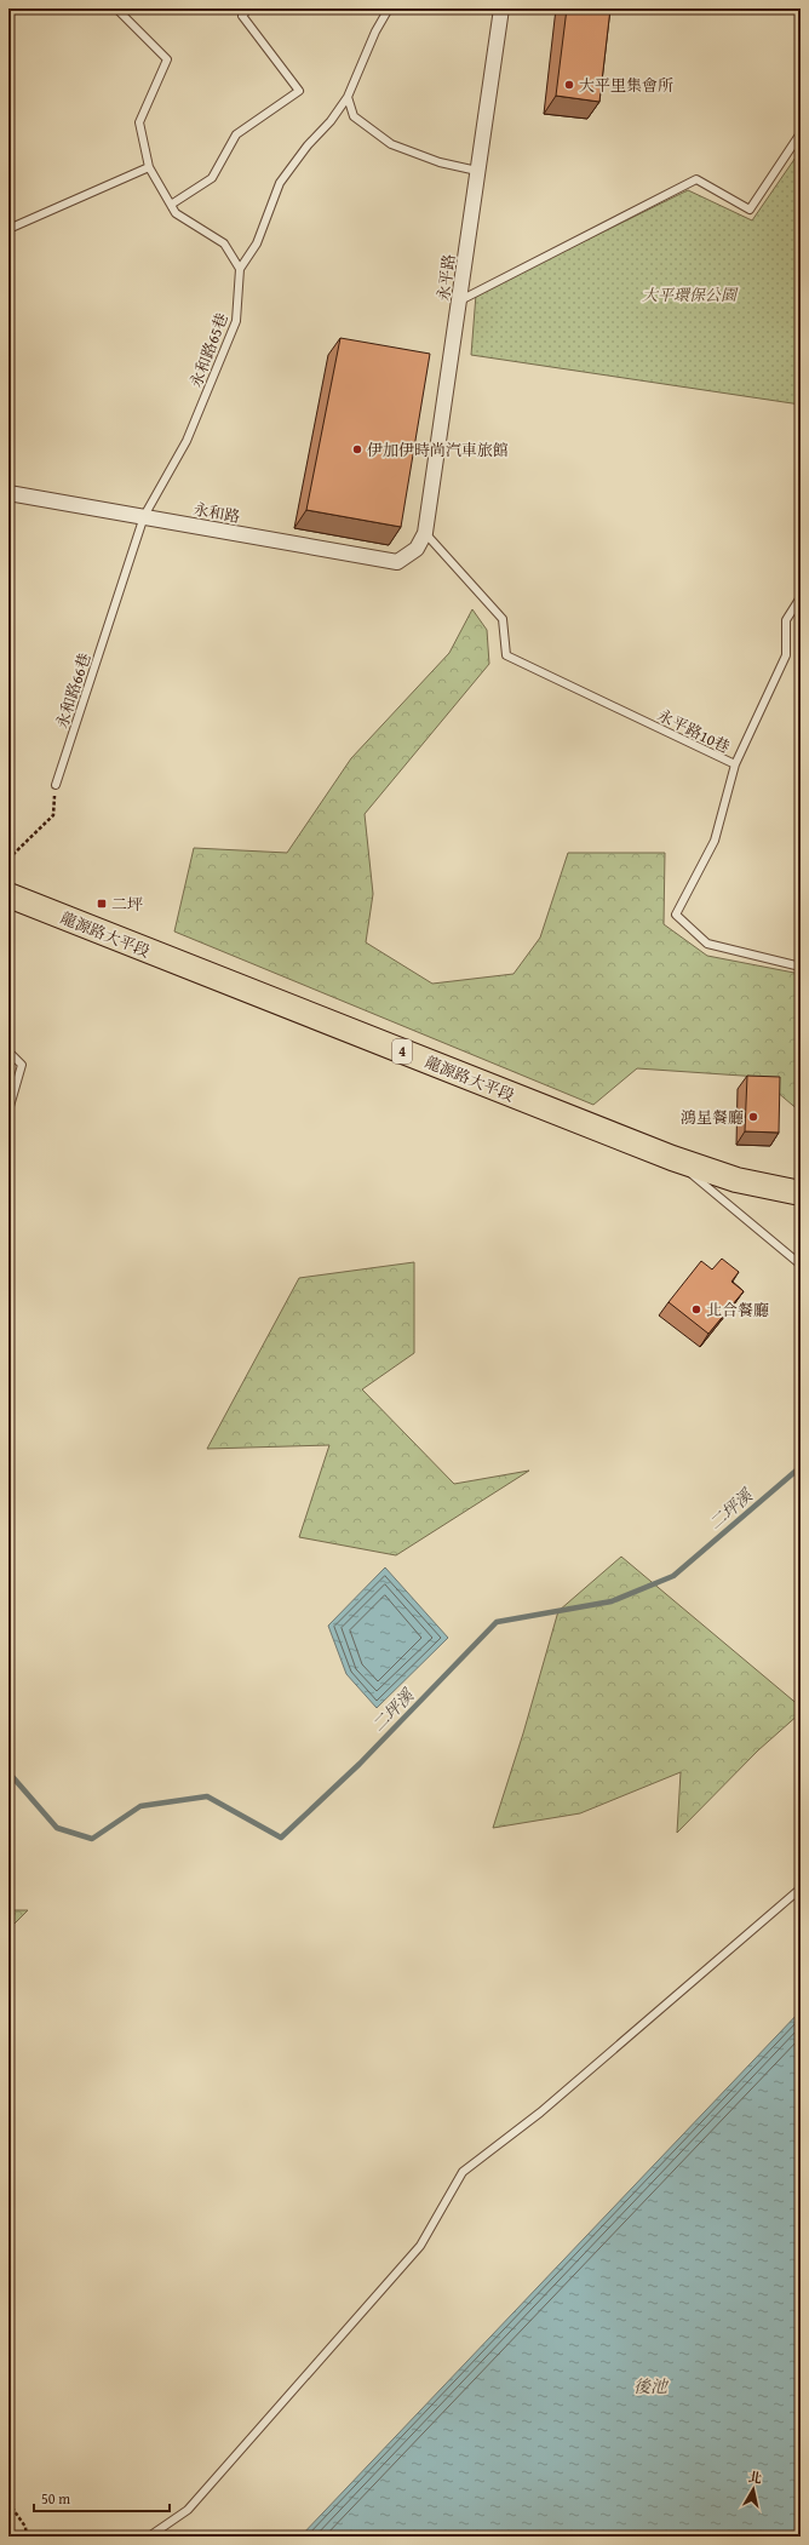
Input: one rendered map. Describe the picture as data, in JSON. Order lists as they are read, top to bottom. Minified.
{"streets":{"main road":["龍源路大平段","4"],"street":["永平路","永和路"],"lane":["永和路65巷","永和路66巷","永平路10巷"]},"crossings":[["永平路","永和路"],["永平路","永平路10巷"],["永和路65巷","永和路"],["永和路65巷","永和路66巷"],["永和路","永和路66巷"]],"water":["二坪溪","後池"],"parks":["大平環保公園"],"places":{"other":["大平里集會所","伊加伊時尚汽車旅館","鴻星餐廳","北合餐廳"],"transit":["二坪"]},"scale_bar":"50 m","north":"top"}
